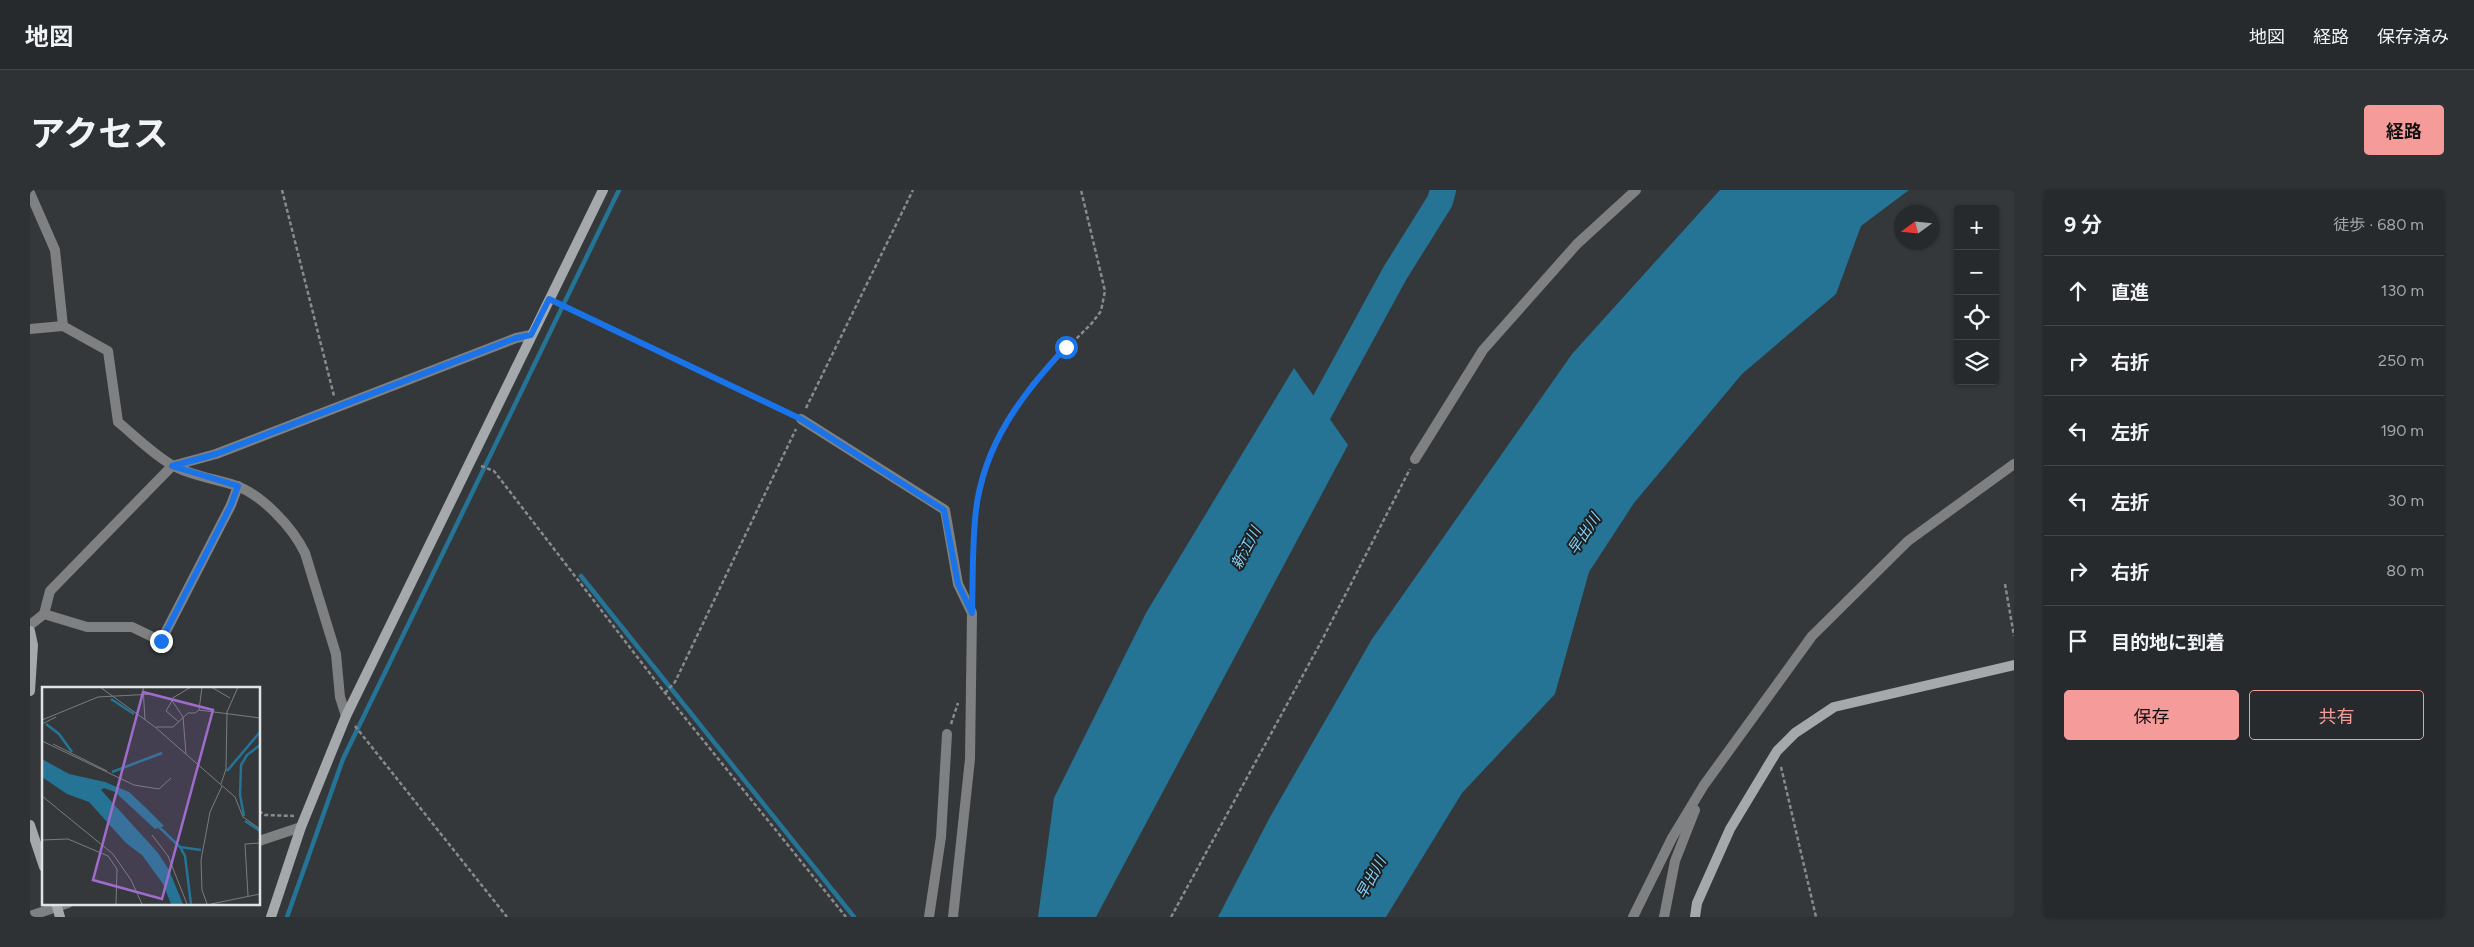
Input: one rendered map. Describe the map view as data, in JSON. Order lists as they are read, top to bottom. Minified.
{"water":["早出川","新江川"],"north":"left","page":{"header":"地図","nav":["地図","経路","保存済み"],"title":"アクセス","buttons":["経路",["保存","共有"]],"heading":["9 分","徒歩 · 680 m"],"map_buttons":["+","−"],"list":[["直進","130 m"],["右折","250 m"],["左折","190 m"],["左折","30 m"],["右折","80 m"],"目的地に到着"]}}
